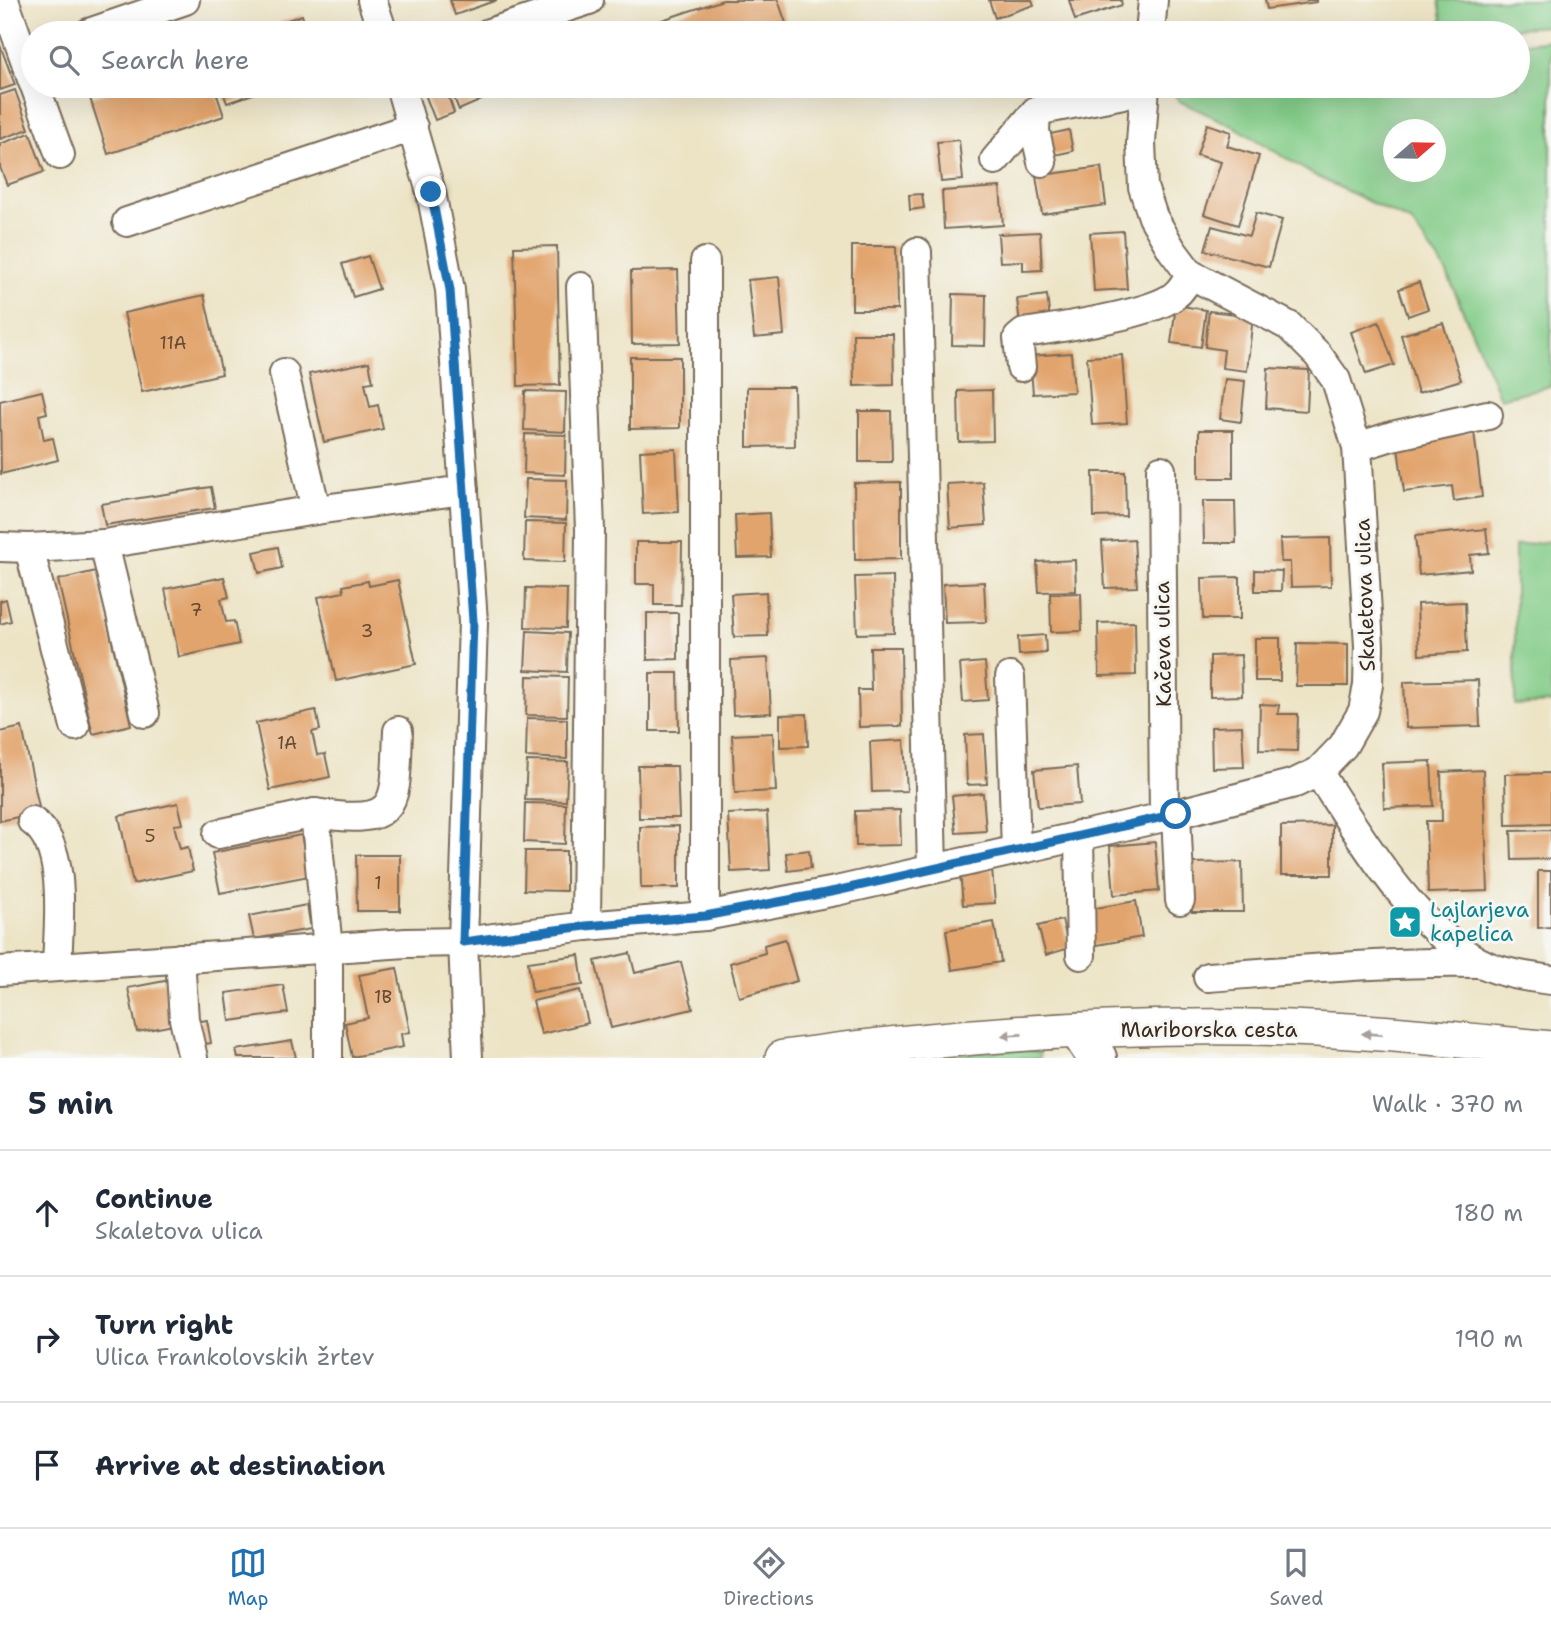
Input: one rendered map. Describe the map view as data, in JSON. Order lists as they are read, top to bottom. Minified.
{"streets":{"main road":["Mariborska cesta"],"street":["Skaletova ulica","Kačeva ulica"]},"crossings":[["Skaletova ulica","Kačeva ulica"]],"one_way":["Mariborska cesta"],"places":{"place":["Lajlarjeva kapelica"]},"house_numbers":["11A","7","3","1A","5","1","1B"],"north":"right","page":{"search":"Search here","heading":["5 min","Walk · 370 m"],"list":[["Continue","Skaletova ulica","180 m"],["Turn right","Ulica Frankolovskih žrtev","190 m"],"Arrive at destination"],"nav":["Map","Directions","Saved"]}}
